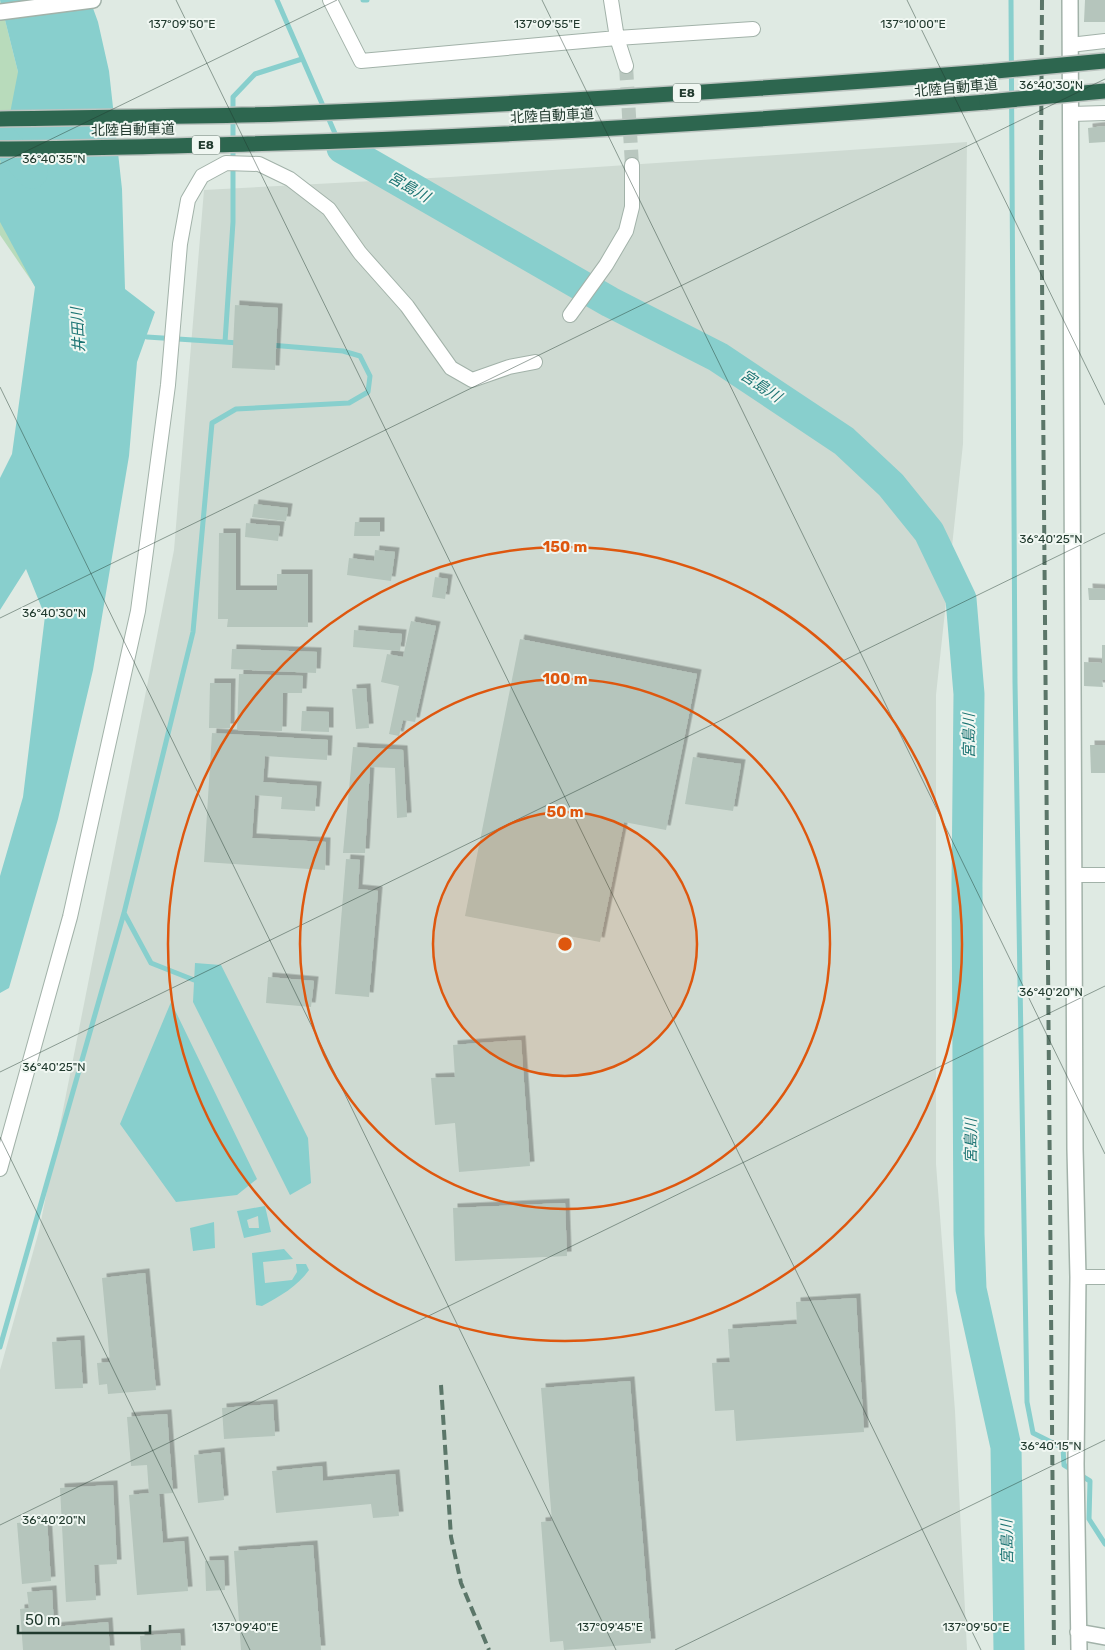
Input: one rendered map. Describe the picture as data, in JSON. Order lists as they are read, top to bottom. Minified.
{"streets":{"highway":["北陸自動車道","E8"]},"water":["宮島川","井田川"],"scale_bar":"50 m","coordinates":["137°09'55\"E","137°10'00\"E","137°09'50\"E","36°40'30\"N","36°40'35\"N","36°40'25\"N","36°40'20\"N","36°40'15\"N","137°09'40\"E","137°09'45\"E"],"rings":["150 m","100 m","50 m"]}
